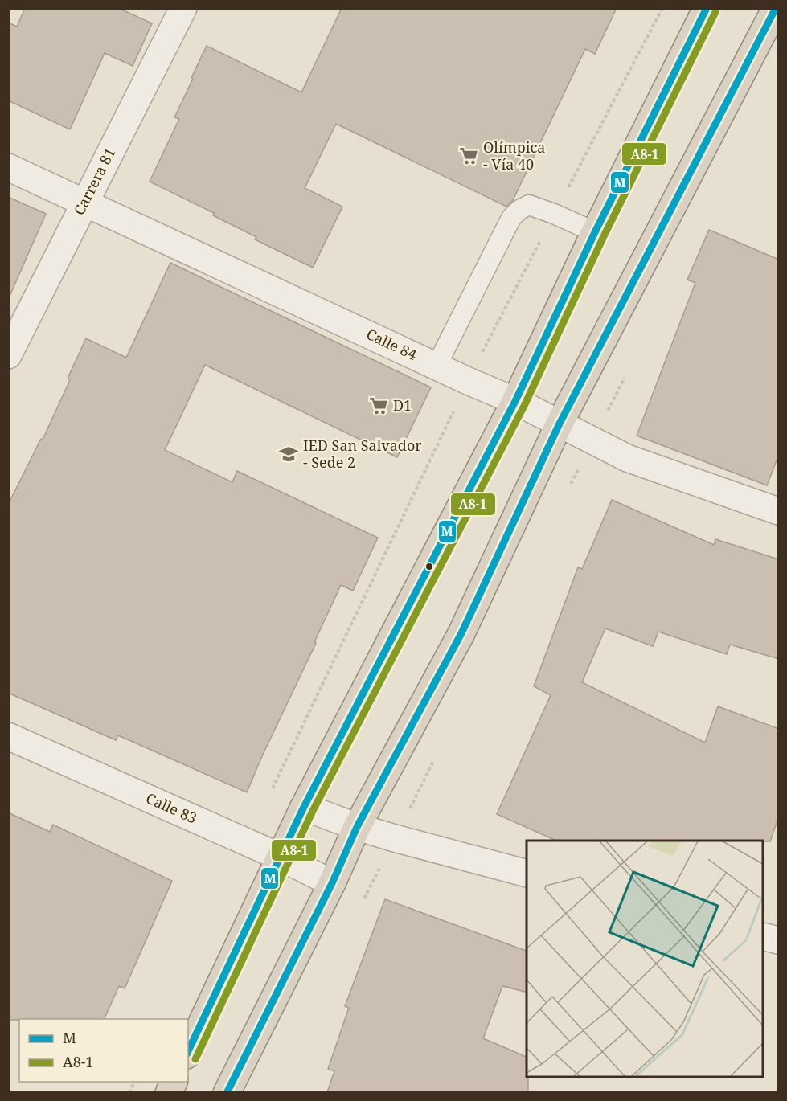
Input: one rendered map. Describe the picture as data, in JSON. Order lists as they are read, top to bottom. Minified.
{"streets":{"street":["Carrera 81","Calle 84","Calle 83"]},"crossings":[["Carrera 81","Calle 84"]],"places":{"supermarket":["Olímpica - Vía 40","D1"],"school or university":["IED San Salvador - Sede 2"]},"lines":["transit line M","transit line A8-1"],"legend":["M","A8-1"]}
